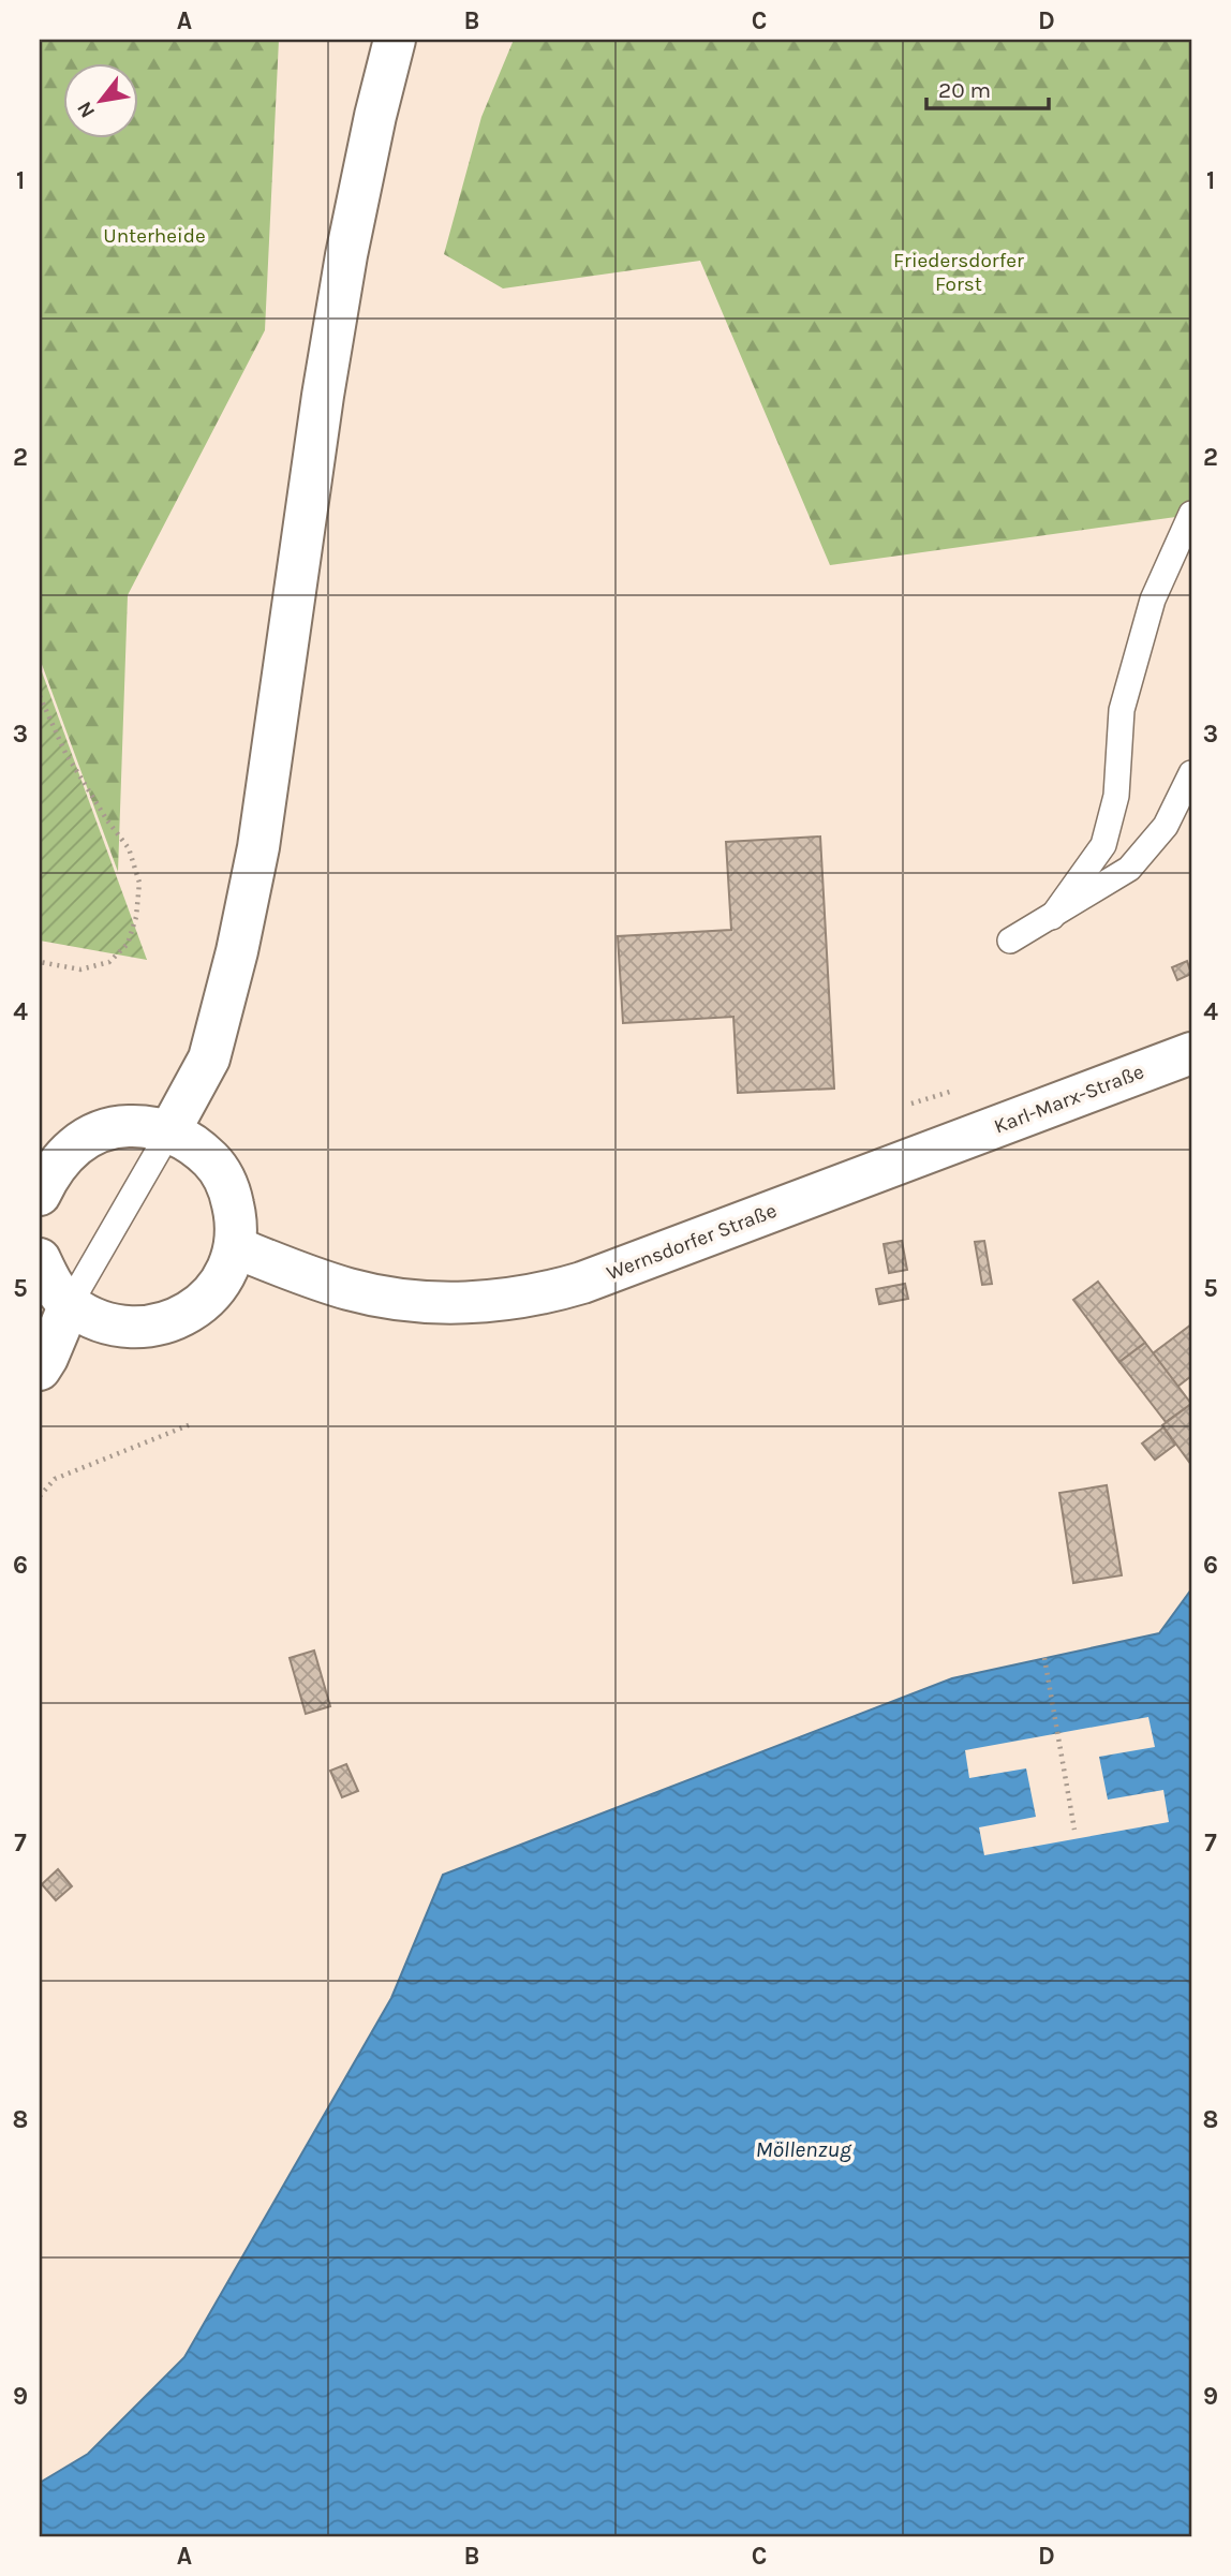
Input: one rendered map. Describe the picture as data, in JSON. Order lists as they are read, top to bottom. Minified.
{"streets":{"main road":["Karl-Marx-Straße","Wernsdorfer Straße"]},"crossings":[["Karl-Marx-Straße","Wernsdorfer Straße"]],"water":["Möllenzug"],"parks":["Unterheide","Friedersdorfer Forst"],"scale_bar":"20 m","north":"bottom left","grid":{"columns":["A","B","C","D"],"rows":["1","2","3","4","5","6","7","8","9"]}}
